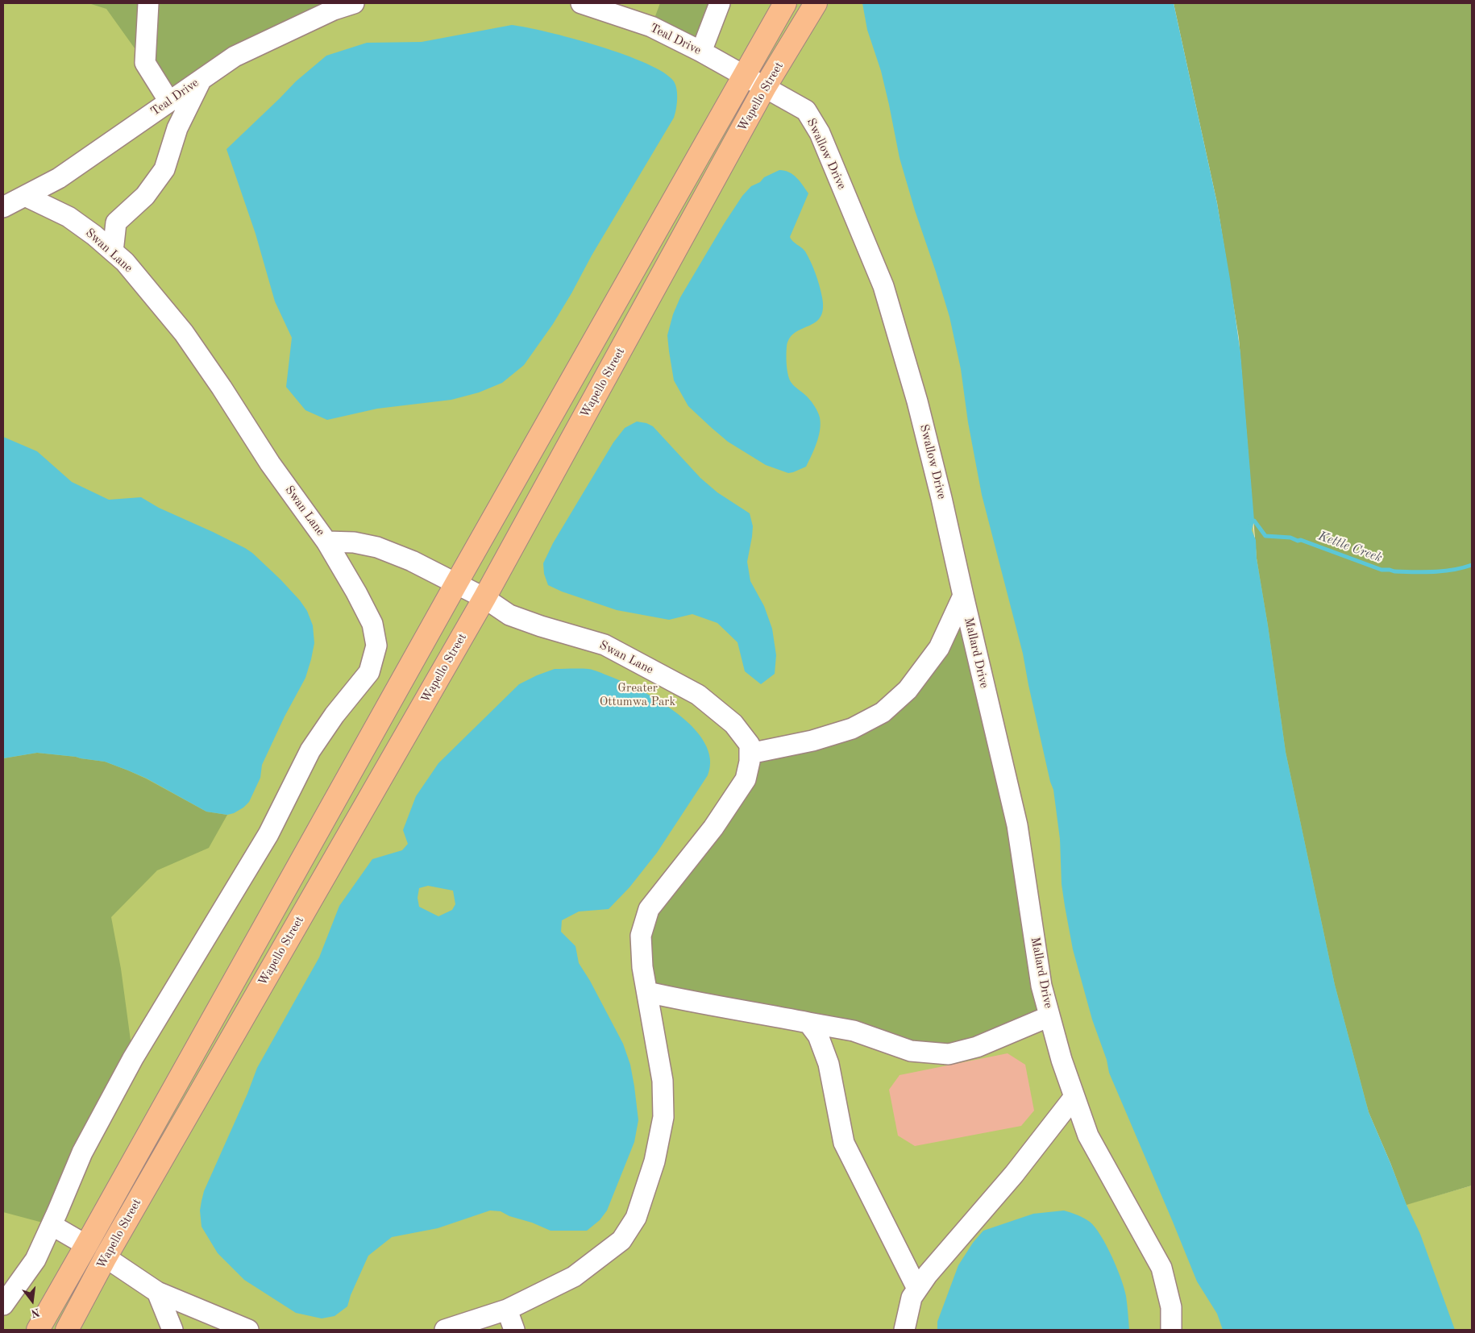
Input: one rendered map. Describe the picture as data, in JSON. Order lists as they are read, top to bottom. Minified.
{"streets":{"main road":["Wapello Street"],"street":["Teal Drive","Swallow Drive","Swan Lane","Mallard Drive"]},"crossings":[["Teal Drive","Wapello Street"],["Teal Drive","Swallow Drive"],["Teal Drive","Swan Lane"],["Wapello Street","Swallow Drive"],["Wapello Street","Swan Lane"],["Swallow Drive","Mallard Drive"]],"water":["Kettle Creek"],"parks":["Greater Ottumwa Park"],"north":"bottom"}
